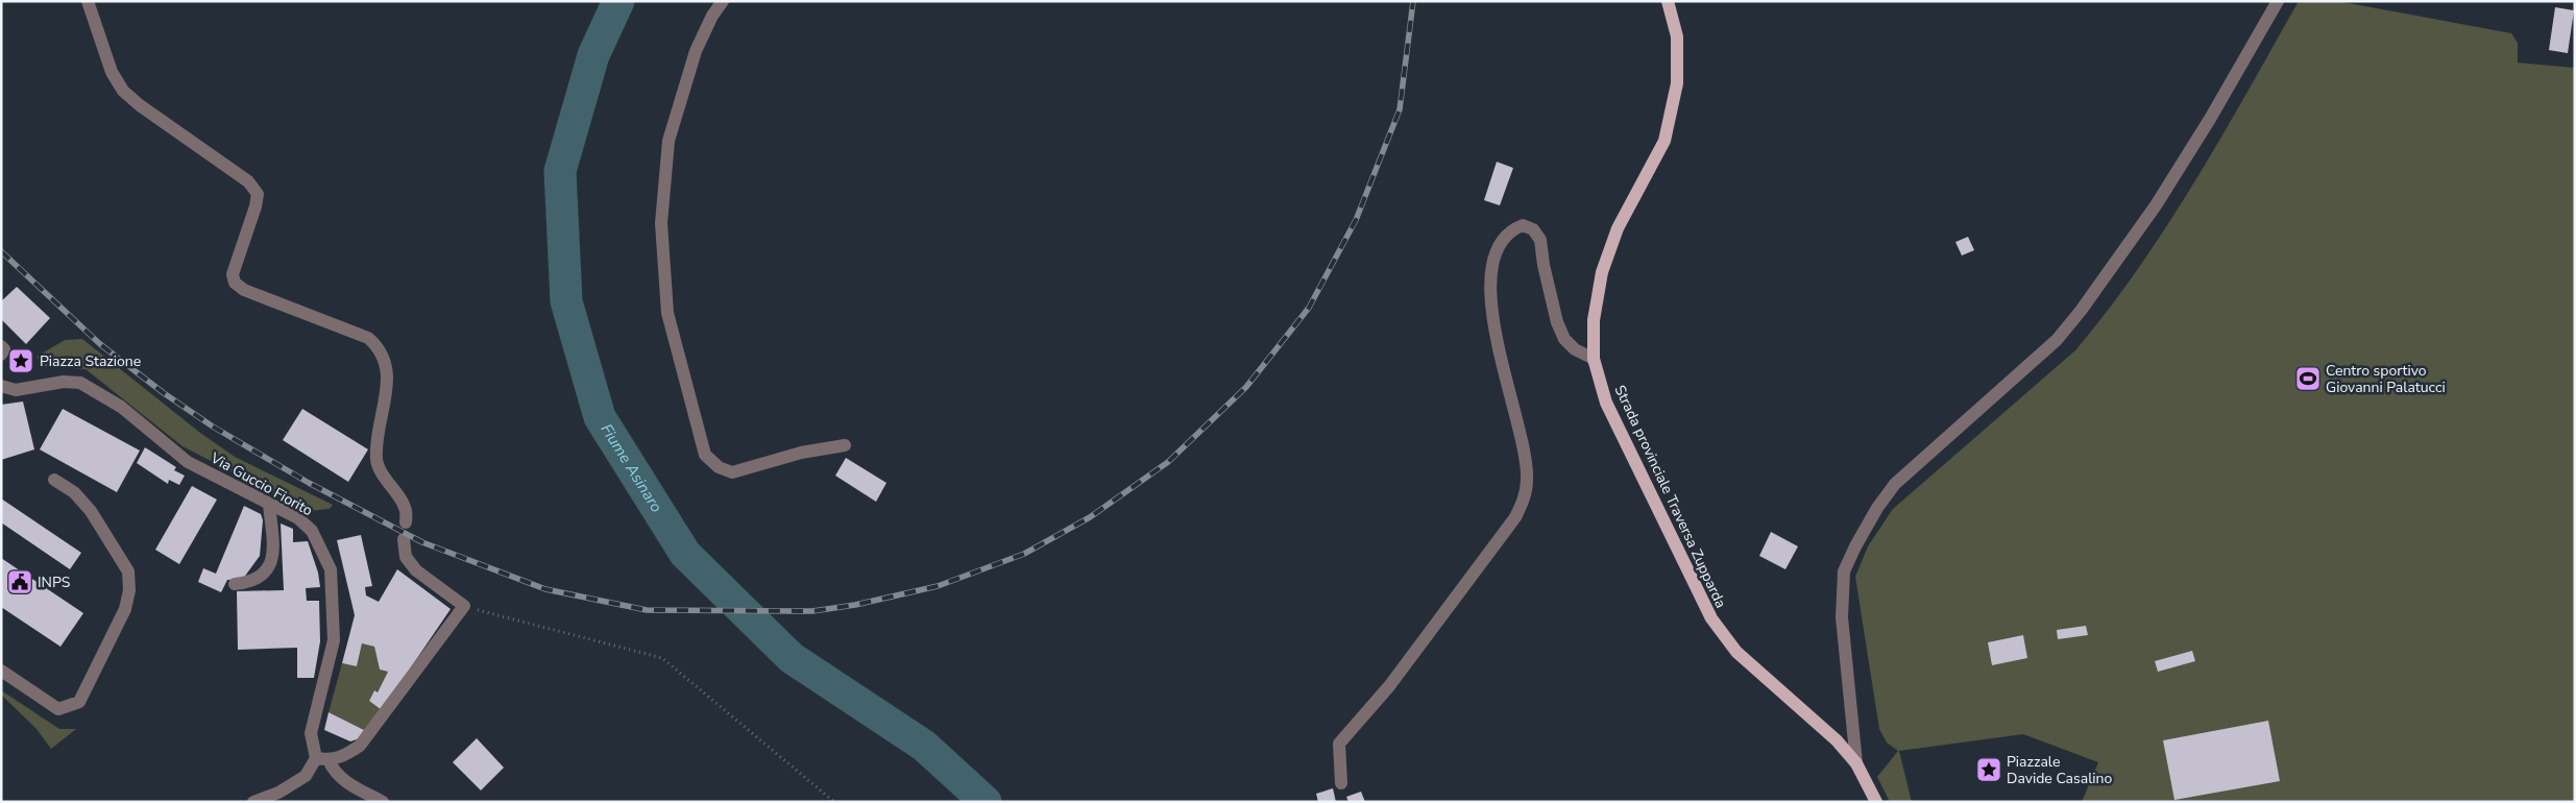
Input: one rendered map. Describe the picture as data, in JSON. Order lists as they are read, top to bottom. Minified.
{"streets":{"main road":["Strada provinciale Traversa Zupparda"],"street":["Via Guccio Fiorito"]},"water":["Fiume Asinaro"],"places":{"place":["Piazza Stazione","Piazzale Davide Casalino"],"sports":["Centro sportivo Giovanni Palatucci"],"public building":["INPS"]}}
